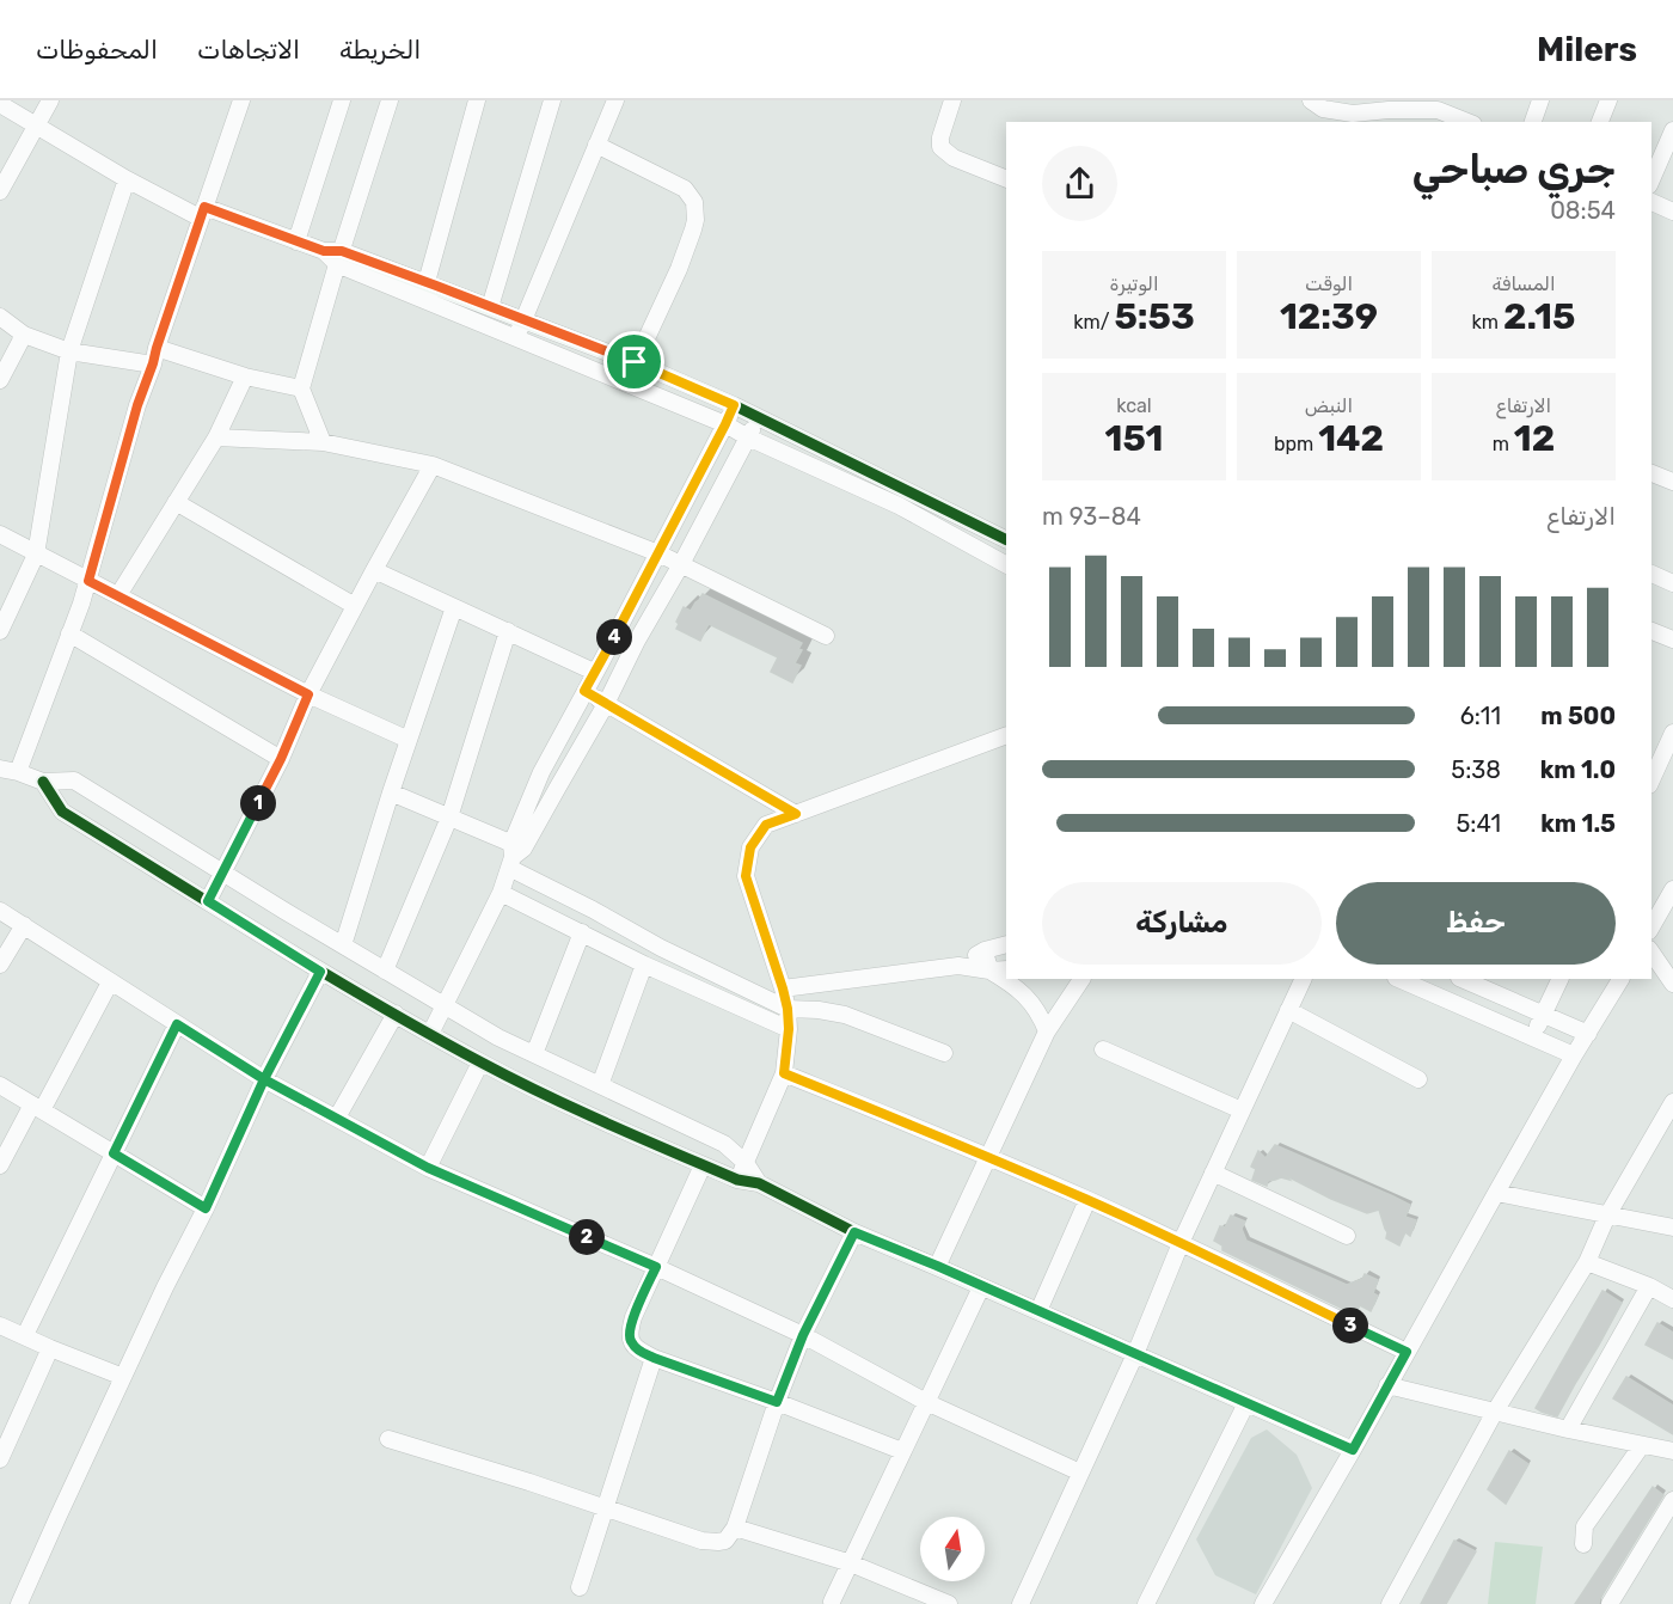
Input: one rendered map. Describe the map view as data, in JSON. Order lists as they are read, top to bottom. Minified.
{"north":"top","page":{"header":"Milers","nav":["الخريطة","الاتجاهات","المحفوظات"],"heading":["جري صباحي","08:54"],"stats":[["المسافة","2.15 km"],["الوقت","12:39"],["الوتيرة","5:53 /km"],["الارتفاع","12 m"],["النبض","142 bpm"],["kcal","151"]],"chart":["الارتفاع","84–93 m"],"pins":["4","1","2","3"],"list":[{"name":"500 m","note":"6:11"},{"name":"1.0 km","note":"5:38"},{"name":"1.5 km","note":"5:41"}],"buttons":["حفظ","مشاركة"]}}
